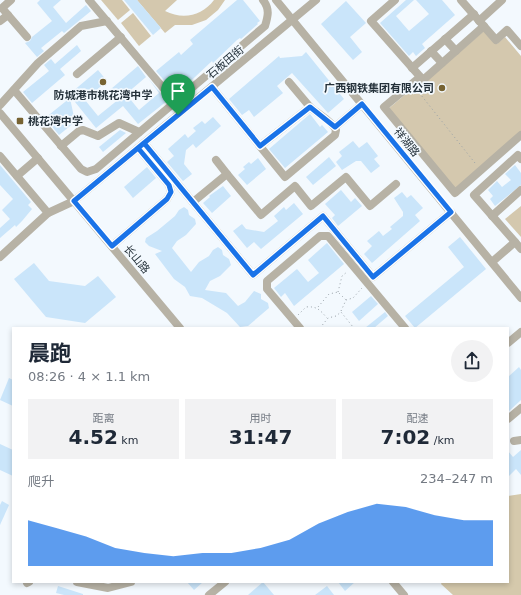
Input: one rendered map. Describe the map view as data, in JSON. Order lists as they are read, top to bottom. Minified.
{"streets":{"street":["石板田街","祥湖路","长山路"]},"crossings":[["石板田街","祥湖路"],["石板田街","长山路"]],"places":{"other":["防城港市桃花湾中学","广西钢铁集团有限公司"],"transit":["桃花湾中学"]},"page":{"heading":["晨跑","08:26 · 4 × 1.1 km"],"stats":[["距离","4.52 km"],["用时","31:47"],["配速","7:02 /km"]],"chart":["爬升","234–247 m"]}}
